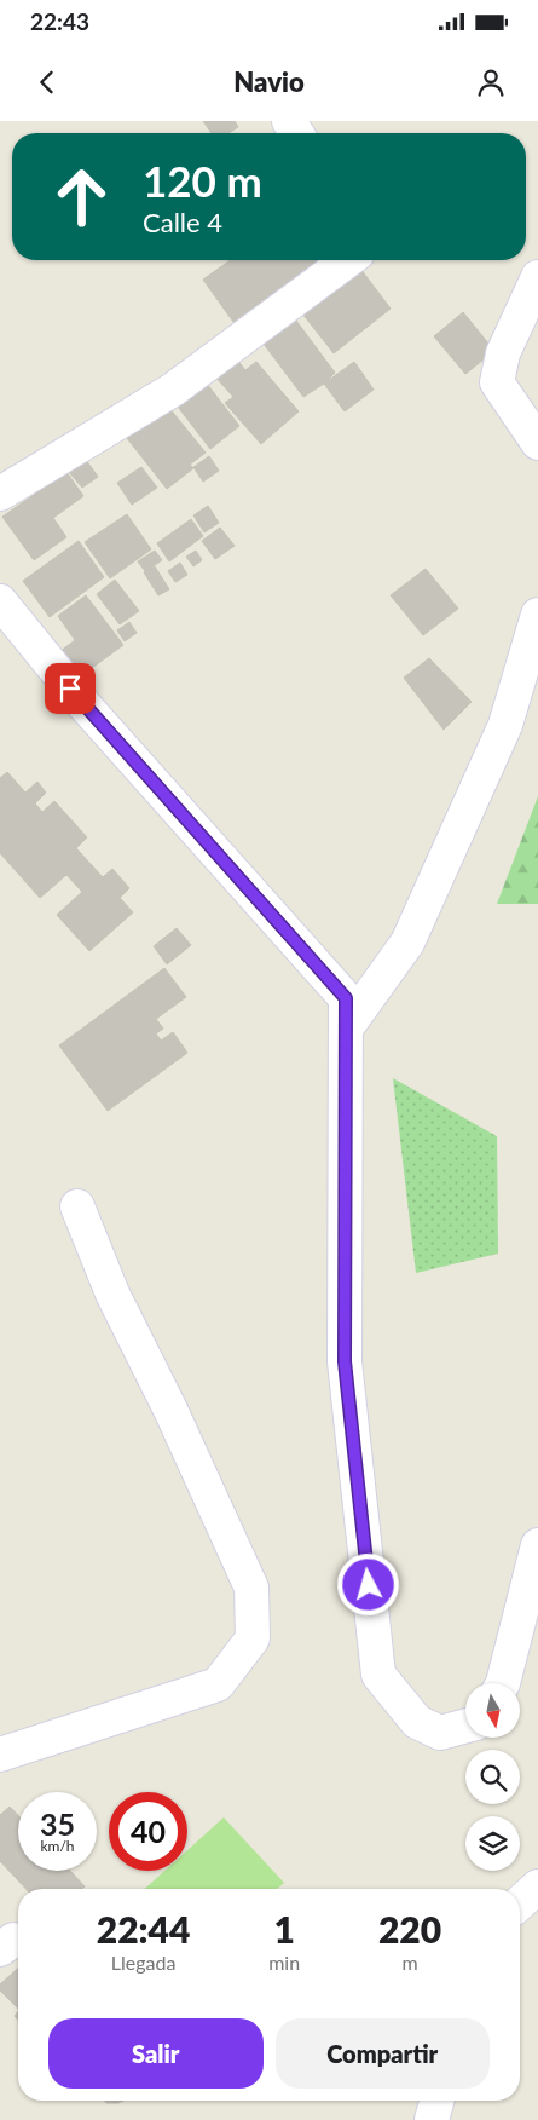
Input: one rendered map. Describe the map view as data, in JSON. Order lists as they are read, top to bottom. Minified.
{"north":"bottom","page":{"status":"22:43","header":"Navio","turn":["120 m","Calle 4"],"speed":"35 km/h","limit":"40","eta":["22:44","Llegada","1","min","220","m"],"buttons":["Salir","Compartir"]}}
